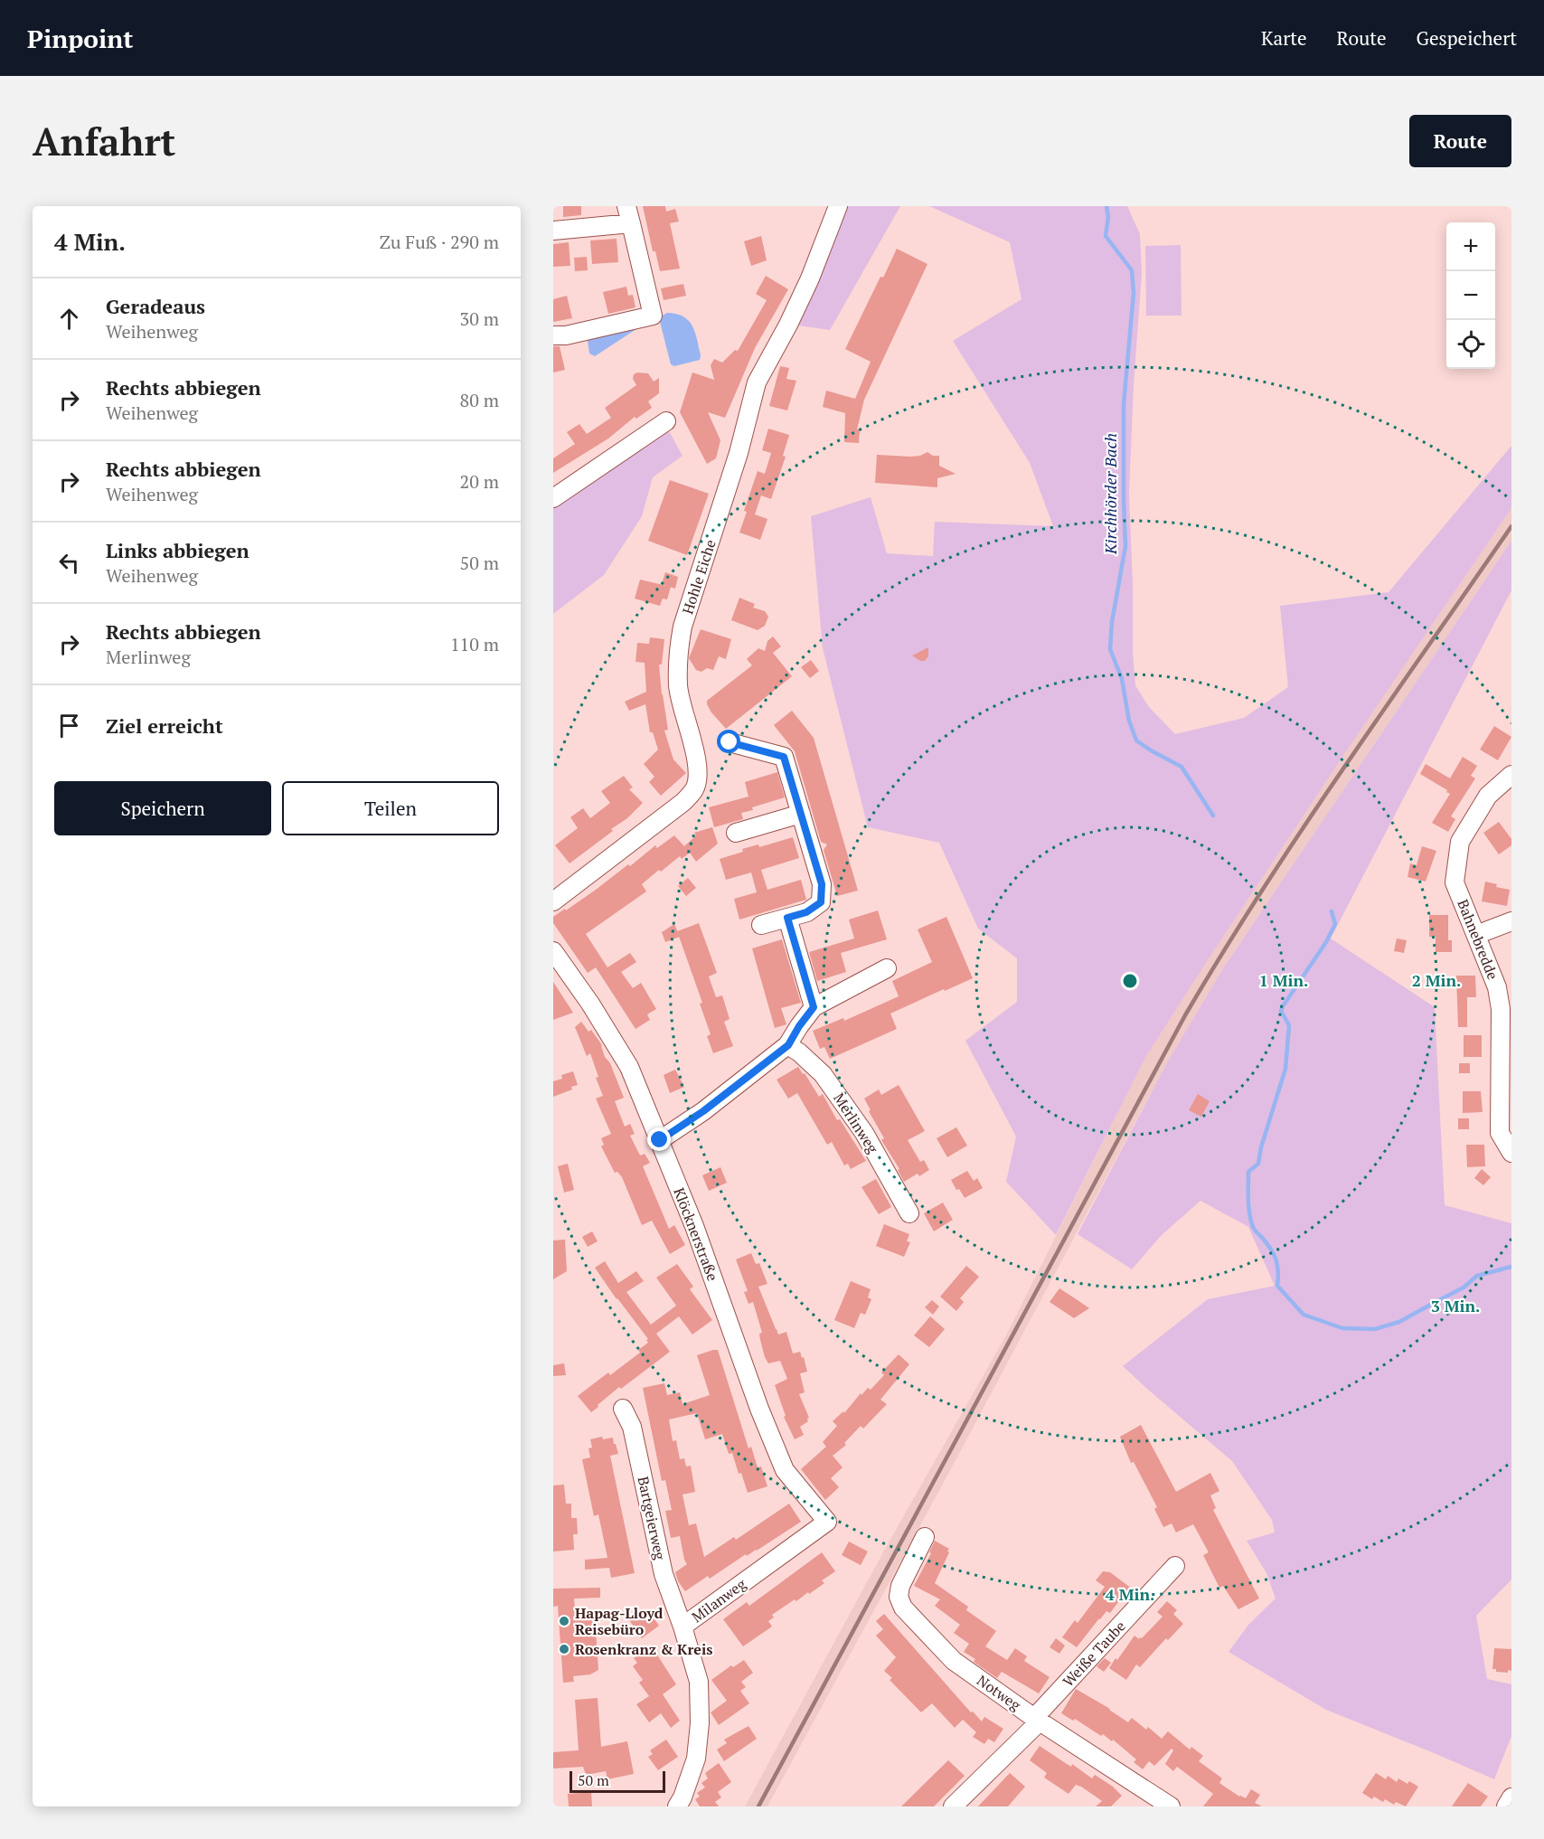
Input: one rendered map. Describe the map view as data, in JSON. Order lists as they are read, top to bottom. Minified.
{"streets":{"street":["Hohle Eiche","Bahnebredde","Merlinweg","Klöcknerstraße","Bartgeierweg","Milanweg","Weiße Taube","Notweg"]},"crossings":[["Klöcknerstraße","Milanweg"],["Bartgeierweg","Milanweg"],["Weiße Taube","Notweg"]],"water":["Kirchhörder Bach"],"places":["Hapag-Lloyd Reisebüro","Rosenkranz & Kreis"],"scale_bar":"50 m","page":{"header":"Pinpoint","nav":["Karte","Route","Gespeichert"],"buttons":["Route",["Speichern","Teilen"]],"title":"Anfahrt","heading":["4 Min.","Zu Fuß · 290 m"],"map_buttons":["+","−"],"list":[["Geradeaus","Weihenweg","30 m"],["Rechts abbiegen","Weihenweg","80 m"],["Rechts abbiegen","Weihenweg","20 m"],["Links abbiegen","Weihenweg","50 m"],["Rechts abbiegen","Merlinweg","110 m"],"Ziel erreicht"],"scale":"50 m"},"rings":["1 Min.","2 Min.","3 Min.","4 Min."]}
